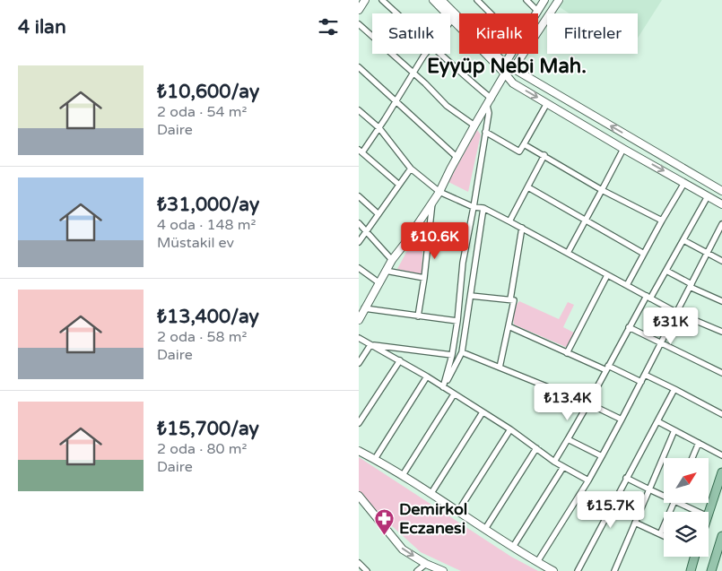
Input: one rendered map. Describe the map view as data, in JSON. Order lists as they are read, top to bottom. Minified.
{"districts":["Eyyüp Nebi Mah."],"places":{"pharmacy":["Demirkol Eczanesi"]},"north":"top right","page":{"heading":"4 ilan","chip":["Satılık","Kiralık","Filtreler"],"list":[{"name":"₺10,600/ay","note":"2 oda · 54 m² · Daire"},{"name":"₺31,000/ay","note":"4 oda · 148 m² · Müstakil ev"},{"name":"₺13,400/ay","note":"2 oda · 58 m² · Daire"},{"name":"₺15,700/ay","note":"2 oda · 80 m² · Daire"}],"price":["₺10.6K","₺31K","₺13.4K","₺15.7K"]}}
